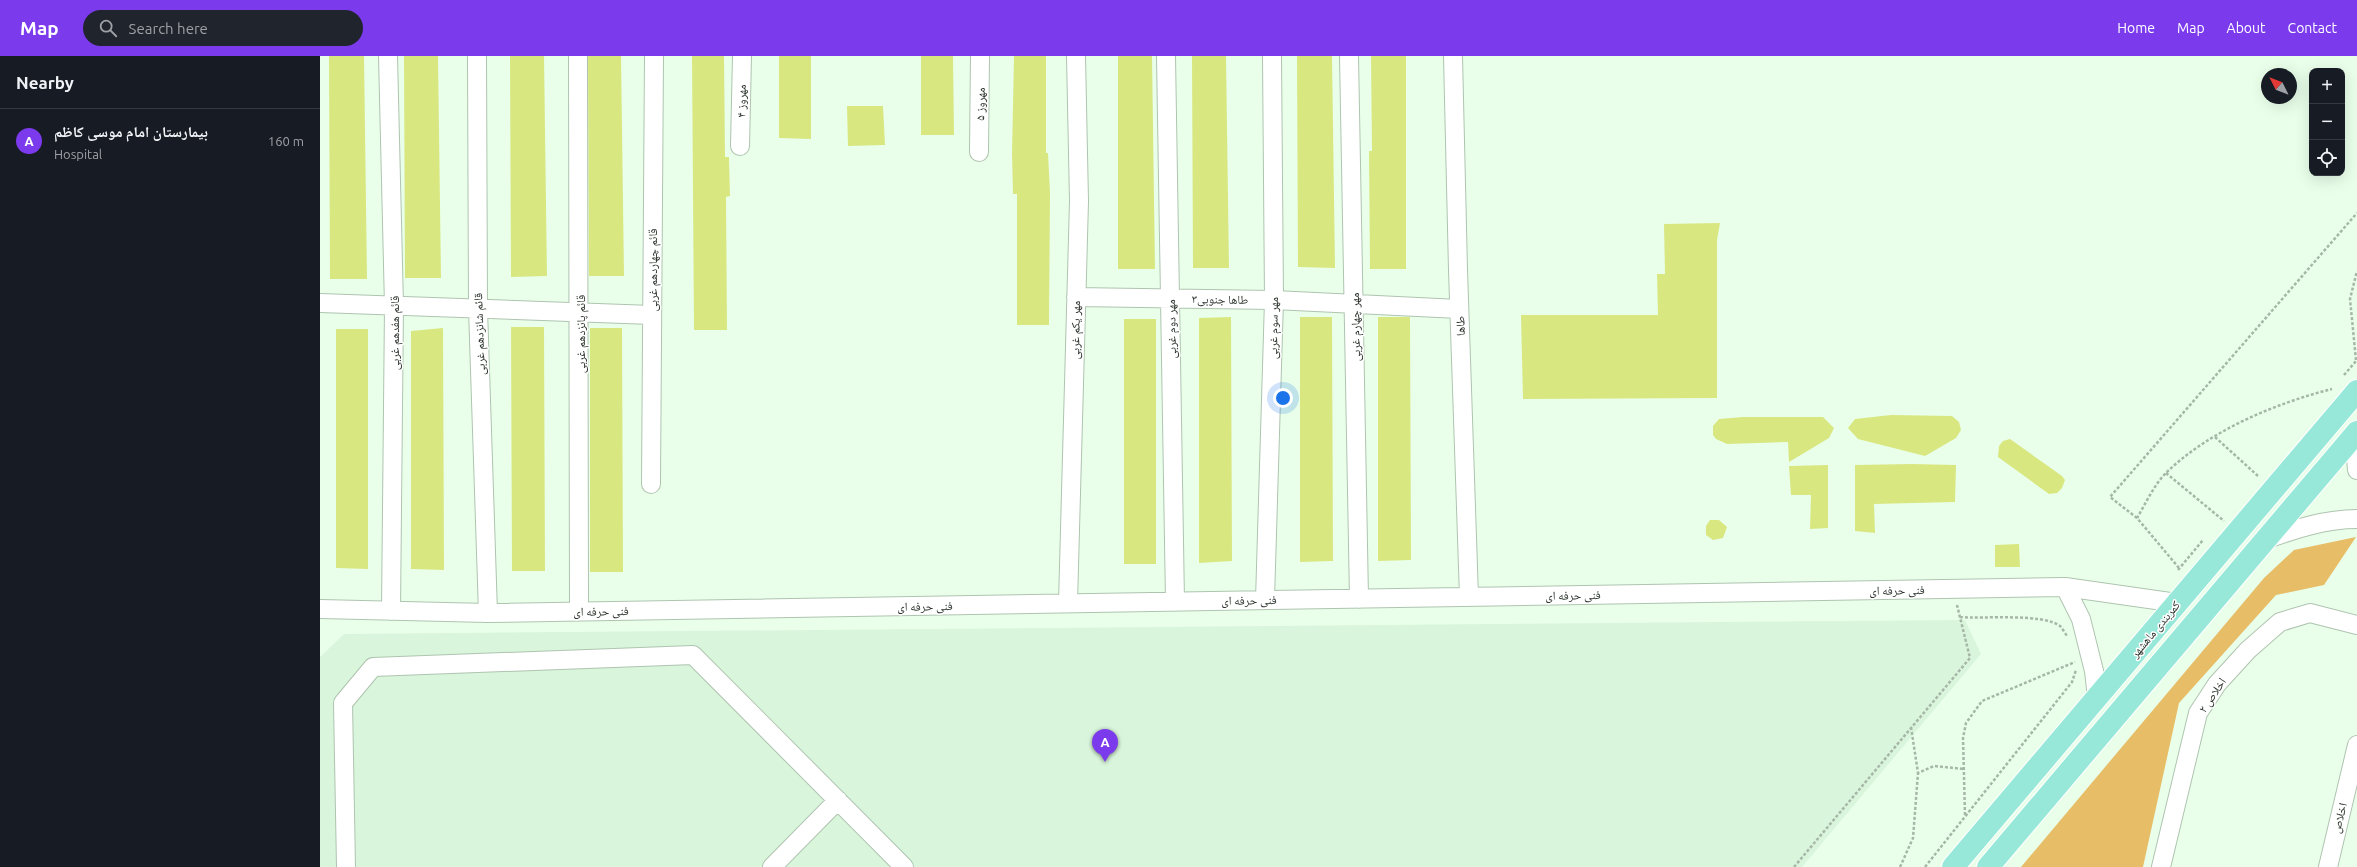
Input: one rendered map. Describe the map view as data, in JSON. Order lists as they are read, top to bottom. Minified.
{"streets":{"main road":["کمربندی ماهشهر"],"street":["مهروز ۴","مهروز ۵","قائم چهاردهم غربی","طاها جنوبی۳","طاها","مهر چهارم غربی","مهر سوم غربی","مهر دوم غربی","مهر یکم غربی","قائم هفدهم غربی","قائم شانزدهم غربی","قائم پانزدهم غربی","فنی حرفه ای","اخلاص ۲","اخلاص"]},"crossings":[["طاها جنوبی۳","طاها"],["طاها جنوبی۳","مهر چهارم غربی"],["طاها جنوبی۳","مهر سوم غربی"],["طاها جنوبی۳","مهر دوم غربی"],["طاها جنوبی۳","مهر یکم غربی"],["طاها","فنی حرفه ای"],["مهر چهارم غربی","فنی حرفه ای"],["مهر سوم غربی","فنی حرفه ای"],["مهر دوم غربی","فنی حرفه ای"],["مهر یکم غربی","فنی حرفه ای"],["قائم هفدهم غربی","فنی حرفه ای"],["قائم شانزدهم غربی","فنی حرفه ای"],["قائم پانزدهم غربی","فنی حرفه ای"],["فنی حرفه ای","کمربندی ماهشهر"]],"north":"top left","page":{"header":"Map","search":"Search here","nav":["Home","Map","About","Contact"],"heading":"Nearby","map_buttons":["+","−"],"list":[{"mark":"A","name":"بیمارستان امام موسی کاظم","note":"Hospital","value":"160 m"}],"pins":"A"}}
